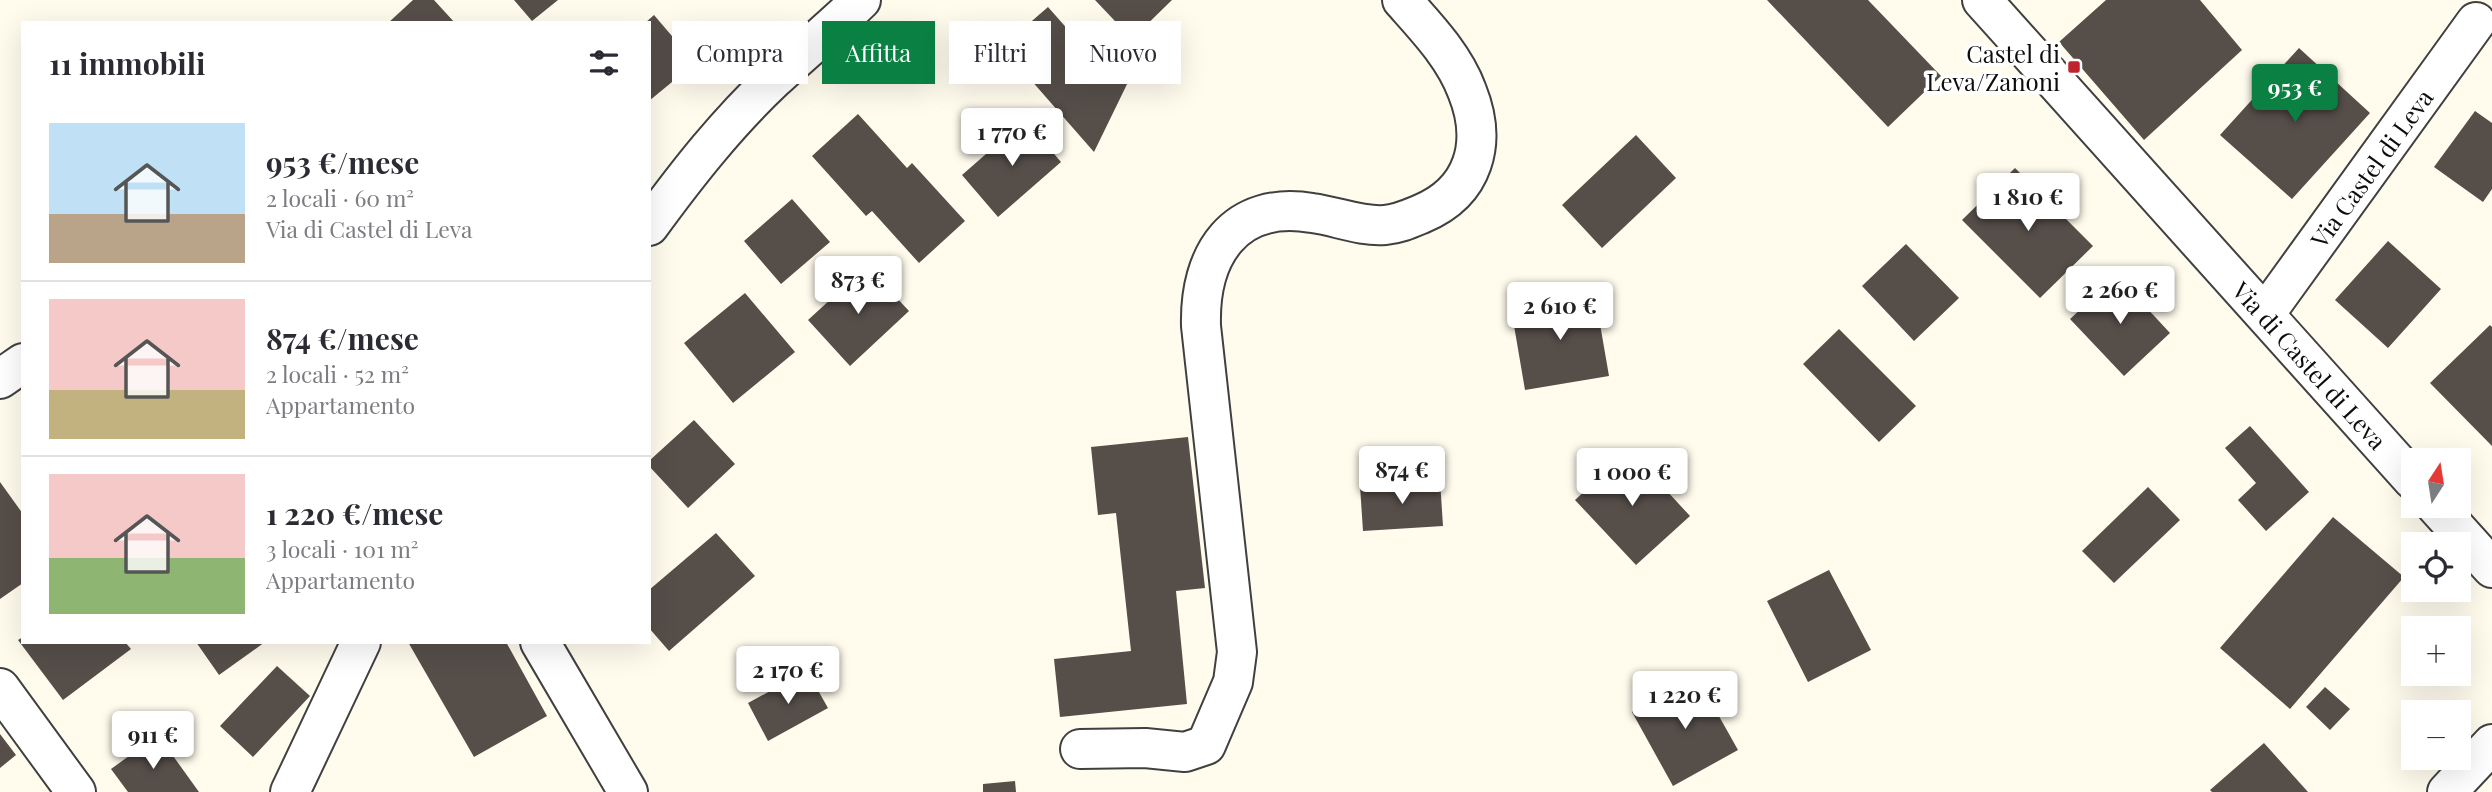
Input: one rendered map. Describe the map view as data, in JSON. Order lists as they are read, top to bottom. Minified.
{"streets":{"street":["Via Castel di Leva","Via di Castel di Leva"]},"crossings":[["Via Castel di Leva","Via di Castel di Leva"]],"places":{"transit":["Castel di Leva/Zanoni"]},"north":"top","page":{"chip":["Compra","Affitta","Filtri","Nuovo"],"heading":"11 immobili","price":["953 €","1 770 €","1 810 €","873 €","2 260 €","2 610 €","874 €","1 000 €","2 170 €","1 220 €","911 €"],"list":[{"name":"953 €/mese","note":"2 locali · 60 m² · Via di Castel di Leva"},{"name":"874 €/mese","note":"2 locali · 52 m² · Appartamento"},{"name":"1 220 €/mese","note":"3 locali · 101 m² · Appartamento"}],"map_buttons":["+","−"]}}
